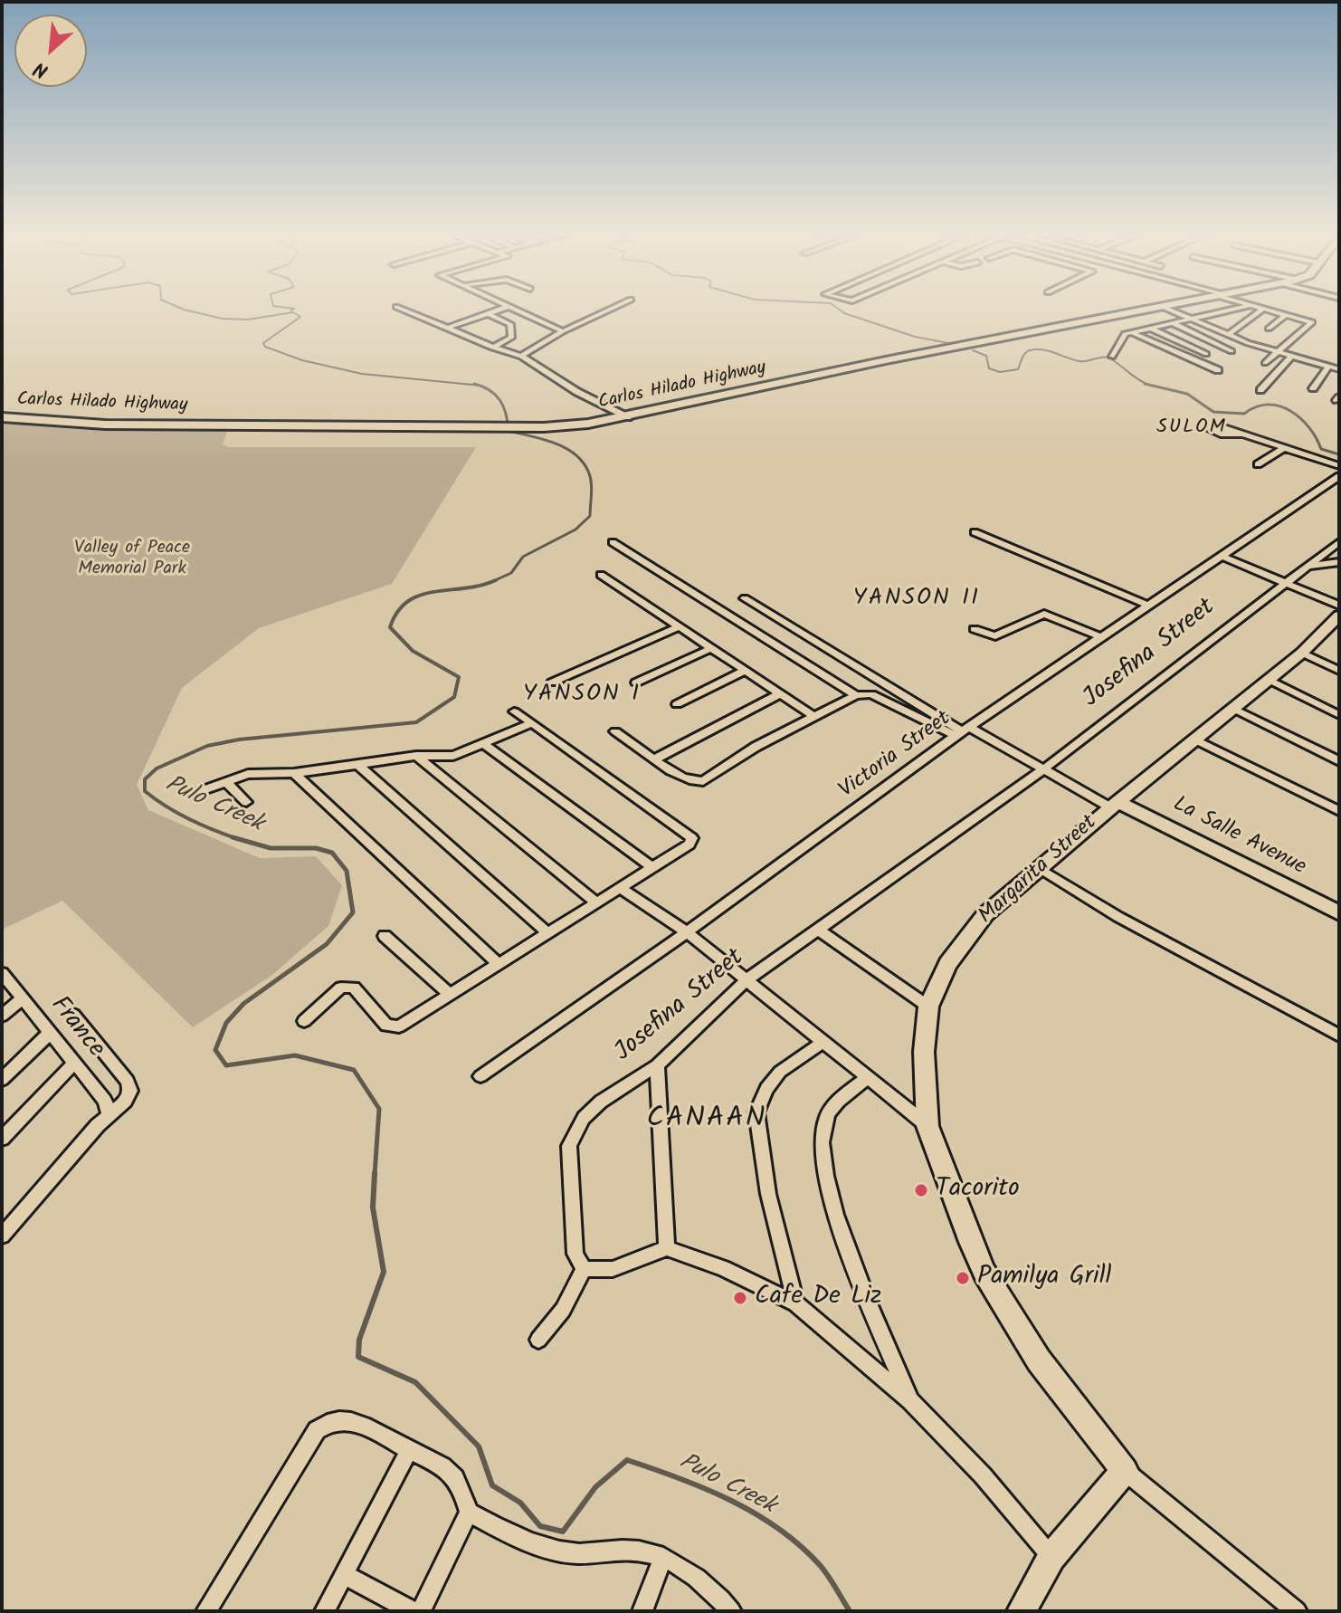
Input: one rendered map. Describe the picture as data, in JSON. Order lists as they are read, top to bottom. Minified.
{"streets":{"main road":["Carlos Hilado Highway"],"street":["Josefina Street","Victoria Street","La Salle Avenue","Margarita Street","France"]},"crossings":[["La Salle Avenue","Margarita Street"]],"districts":["SULOM","YANSON II","YANSON I","CANAAN"],"water":["Pulo Creek"],"parks":["Valley of Peace Memorial Park"],"places":["Tacorito","Pamilya Grill","Cafe De Liz"],"north":"bottom left"}
